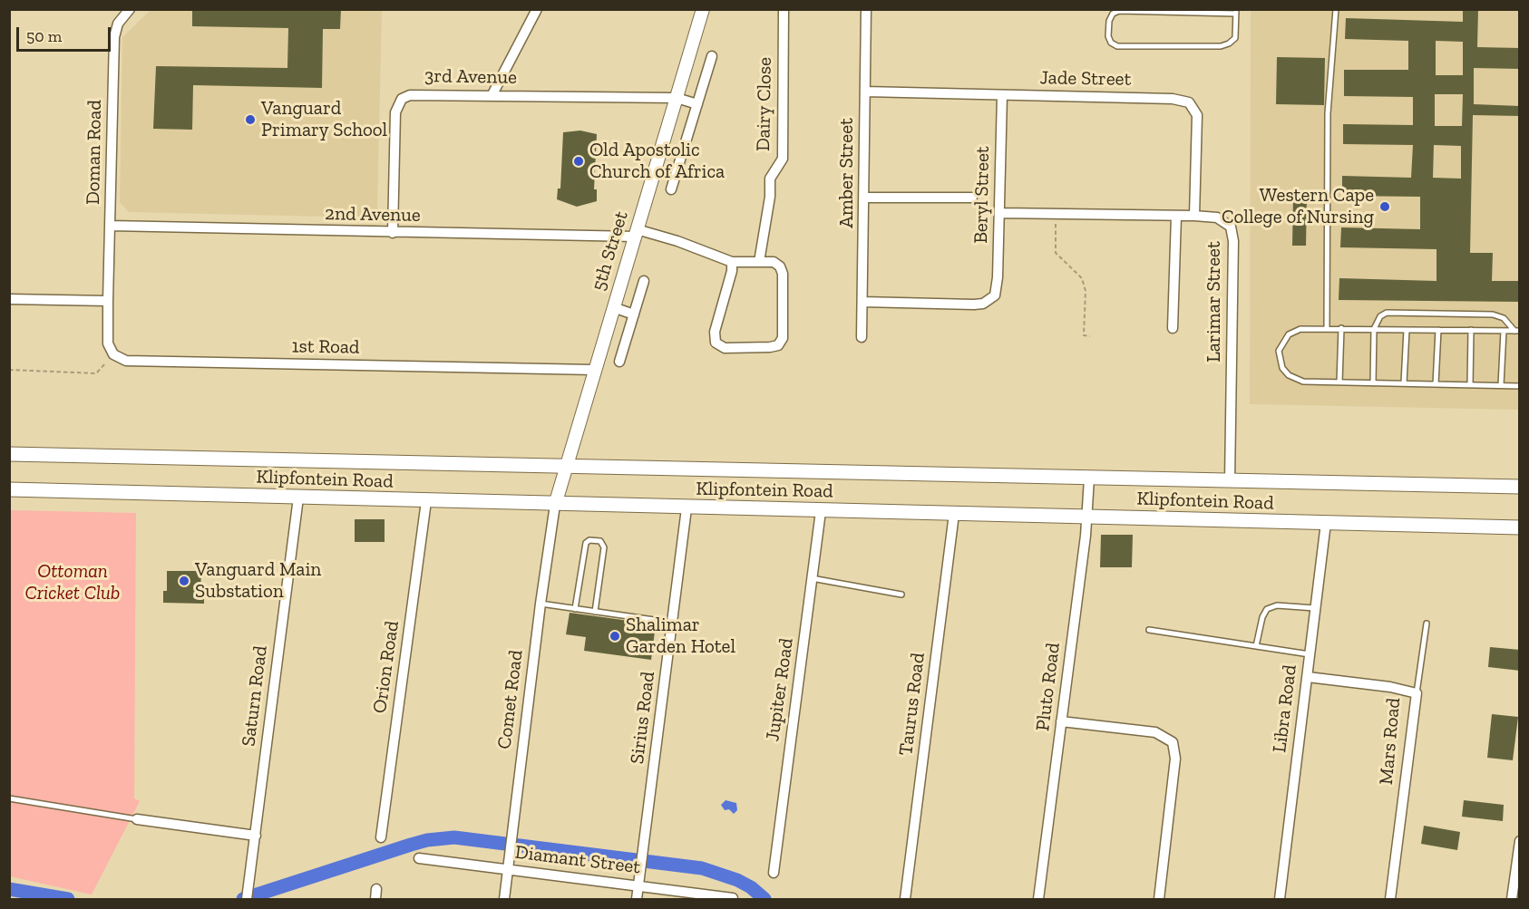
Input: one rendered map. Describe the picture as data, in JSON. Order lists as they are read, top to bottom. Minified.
{"streets":{"main road":["Klipfontein Road"],"street":["3rd Avenue","Jade Street","Dairy Close","Doman Road","Amber Street","Beryl Street","2nd Avenue","5th Street","Larimar Street","1st Road","Orion Road","Pluto Road","Jupiter Road","Saturn Road","Comet Road","Taurus Road","Libra Road","Sirius Road","Mars Road","Diamant Street"]},"crossings":[["3rd Avenue","2nd Avenue"],["3rd Avenue","5th Street"],["Jade Street","Amber Street"],["Jade Street","Beryl Street"],["Jade Street","Larimar Street"],["Doman Road","2nd Avenue"],["Amber Street","Beryl Street"],["Beryl Street","Larimar Street"],["2nd Avenue","5th Street"],["5th Street","1st Road"],["5th Street","Klipfontein Road"],["5th Street","Comet Road"],["Larimar Street","Klipfontein Road"],["Klipfontein Road","Orion Road"],["Klipfontein Road","Pluto Road"],["Klipfontein Road","Jupiter Road"],["Klipfontein Road","Saturn Road"],["Klipfontein Road","Comet Road"],["Klipfontein Road","Taurus Road"],["Klipfontein Road","Libra Road"],["Klipfontein Road","Sirius Road"],["Comet Road","Diamant Street"],["Libra Road","Mars Road"],["Sirius Road","Diamant Street"]],"parks":["Ottoman Cricket Club"],"places":["Vanguard Primary School","Old Apostolic Church of Africa","Western Cape College of Nursing","Vanguard Main Substation","Shalimar Garden Hotel"],"scale_bar":"50 m"}
